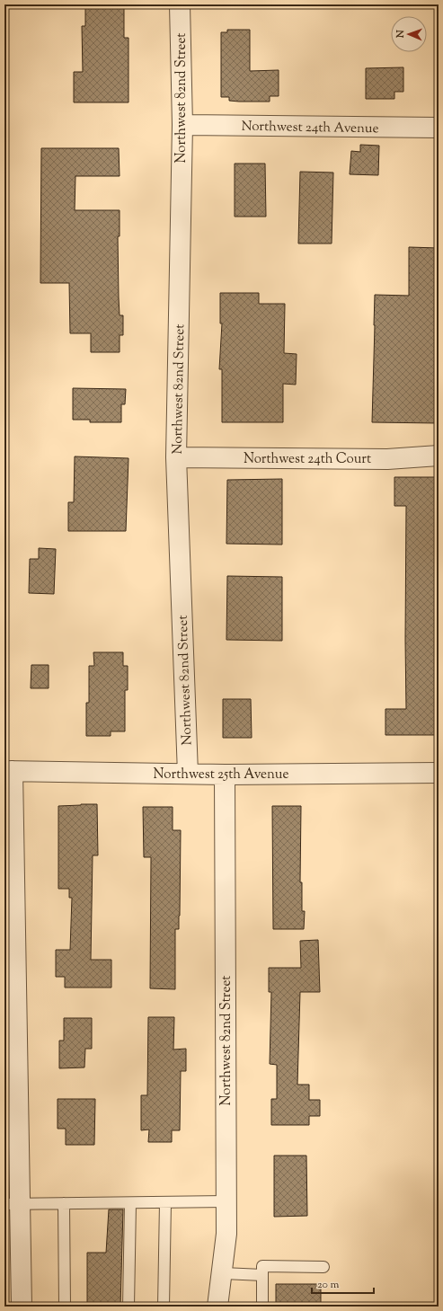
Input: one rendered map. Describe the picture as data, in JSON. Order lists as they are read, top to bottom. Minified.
{"streets":{"street":["Northwest 82nd Street","Northwest 24th Avenue","Northwest 24th Court","Northwest 25th Avenue"]},"crossings":[["Northwest 82nd Street","Northwest 24th Avenue"],["Northwest 82nd Street","Northwest 24th Court"],["Northwest 82nd Street","Northwest 25th Avenue"]],"scale_bar":"20 m","north":"left"}
